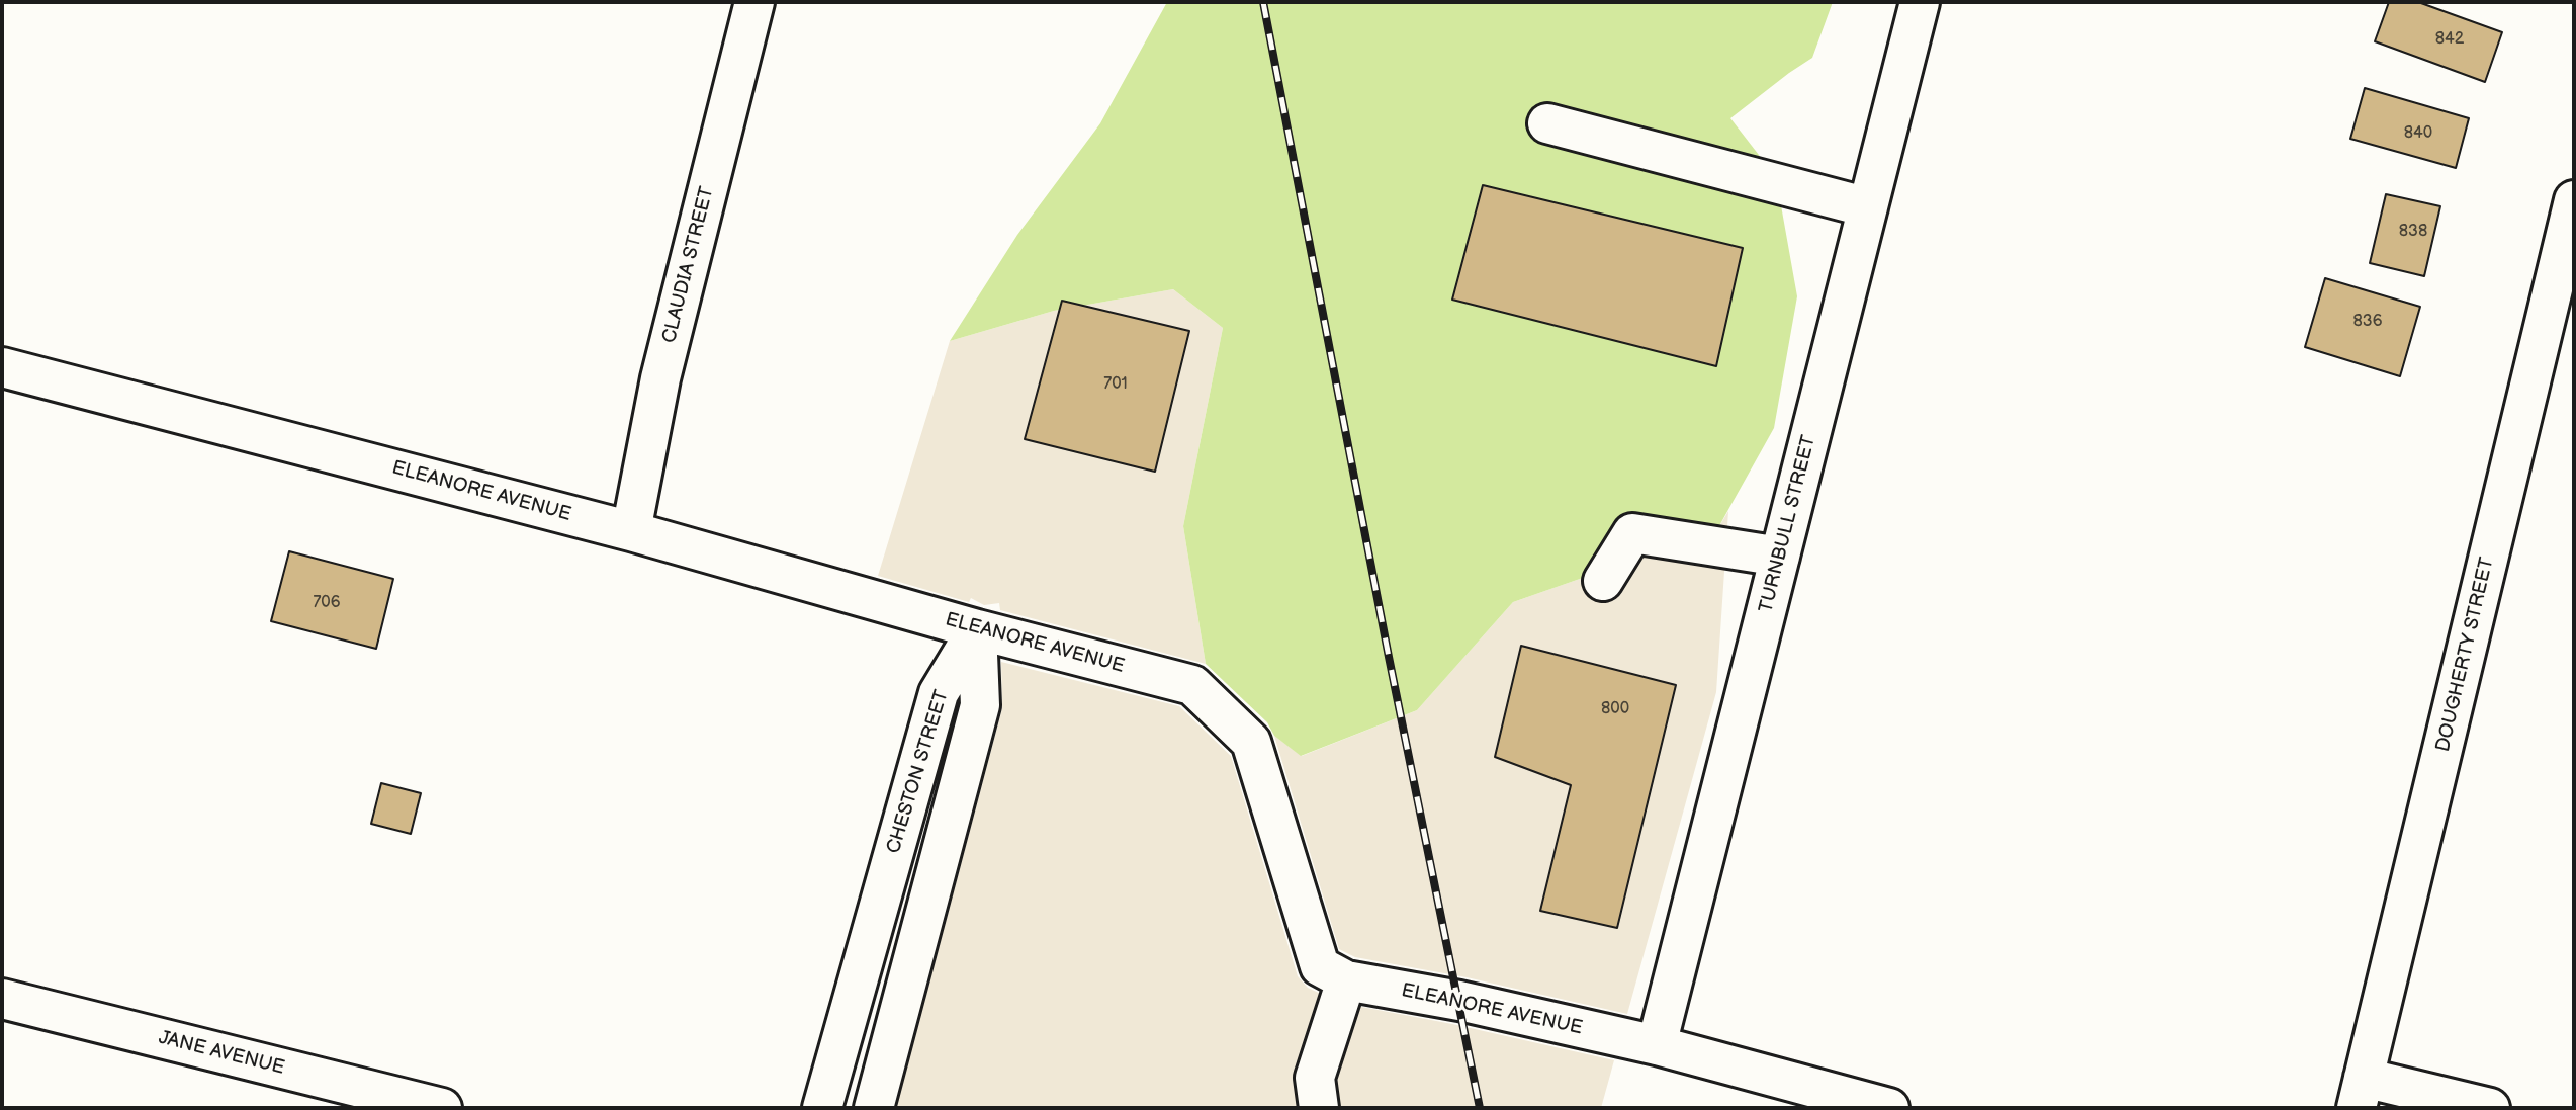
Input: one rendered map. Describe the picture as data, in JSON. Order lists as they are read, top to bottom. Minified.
{"streets":{"street":["CLAUDIA STREET","ELEANORE AVENUE","TURNBULL STREET","DOUGHERTY STREET","CHESTON STREET","JANE AVENUE"]},"crossings":[["CLAUDIA STREET","ELEANORE AVENUE"],["ELEANORE AVENUE","TURNBULL STREET"],["ELEANORE AVENUE","CHESTON STREET"]],"house_numbers":["842","840","838","836","701","706","800"]}
